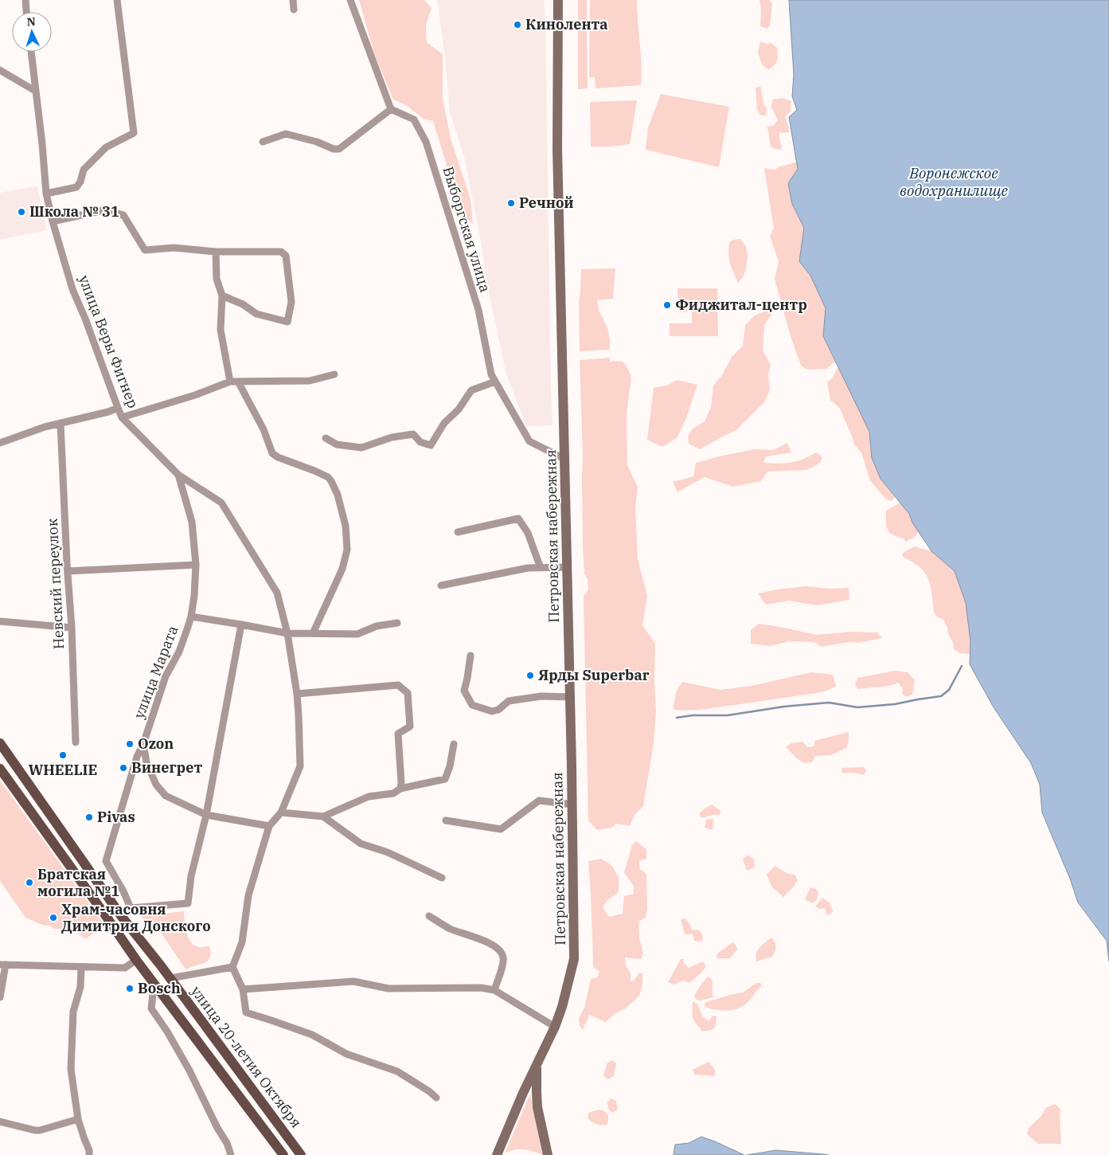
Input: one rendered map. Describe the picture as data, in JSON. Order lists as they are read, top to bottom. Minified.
{"streets":{"main road":["Петровская набережная","улица 20-летия Октября"],"street":["Выборгская улица","улица Веры Фигнер","Невский переулок","улица Марата"]},"crossings":[["Выборгская улица","Петровская набережная"],["улица Веры Фигнер","улица Марата"]],"water":["Воронежское водохранилище"],"places":["Кинолента","Речной","Школа № 31","Фиджитал-центр","Ярды Superbar","Ozon","WHEELIE","Винегрет","Pivas","Братская могила №1","Храм-часовня Димитрия Донского","Bosch"],"north":"top"}
